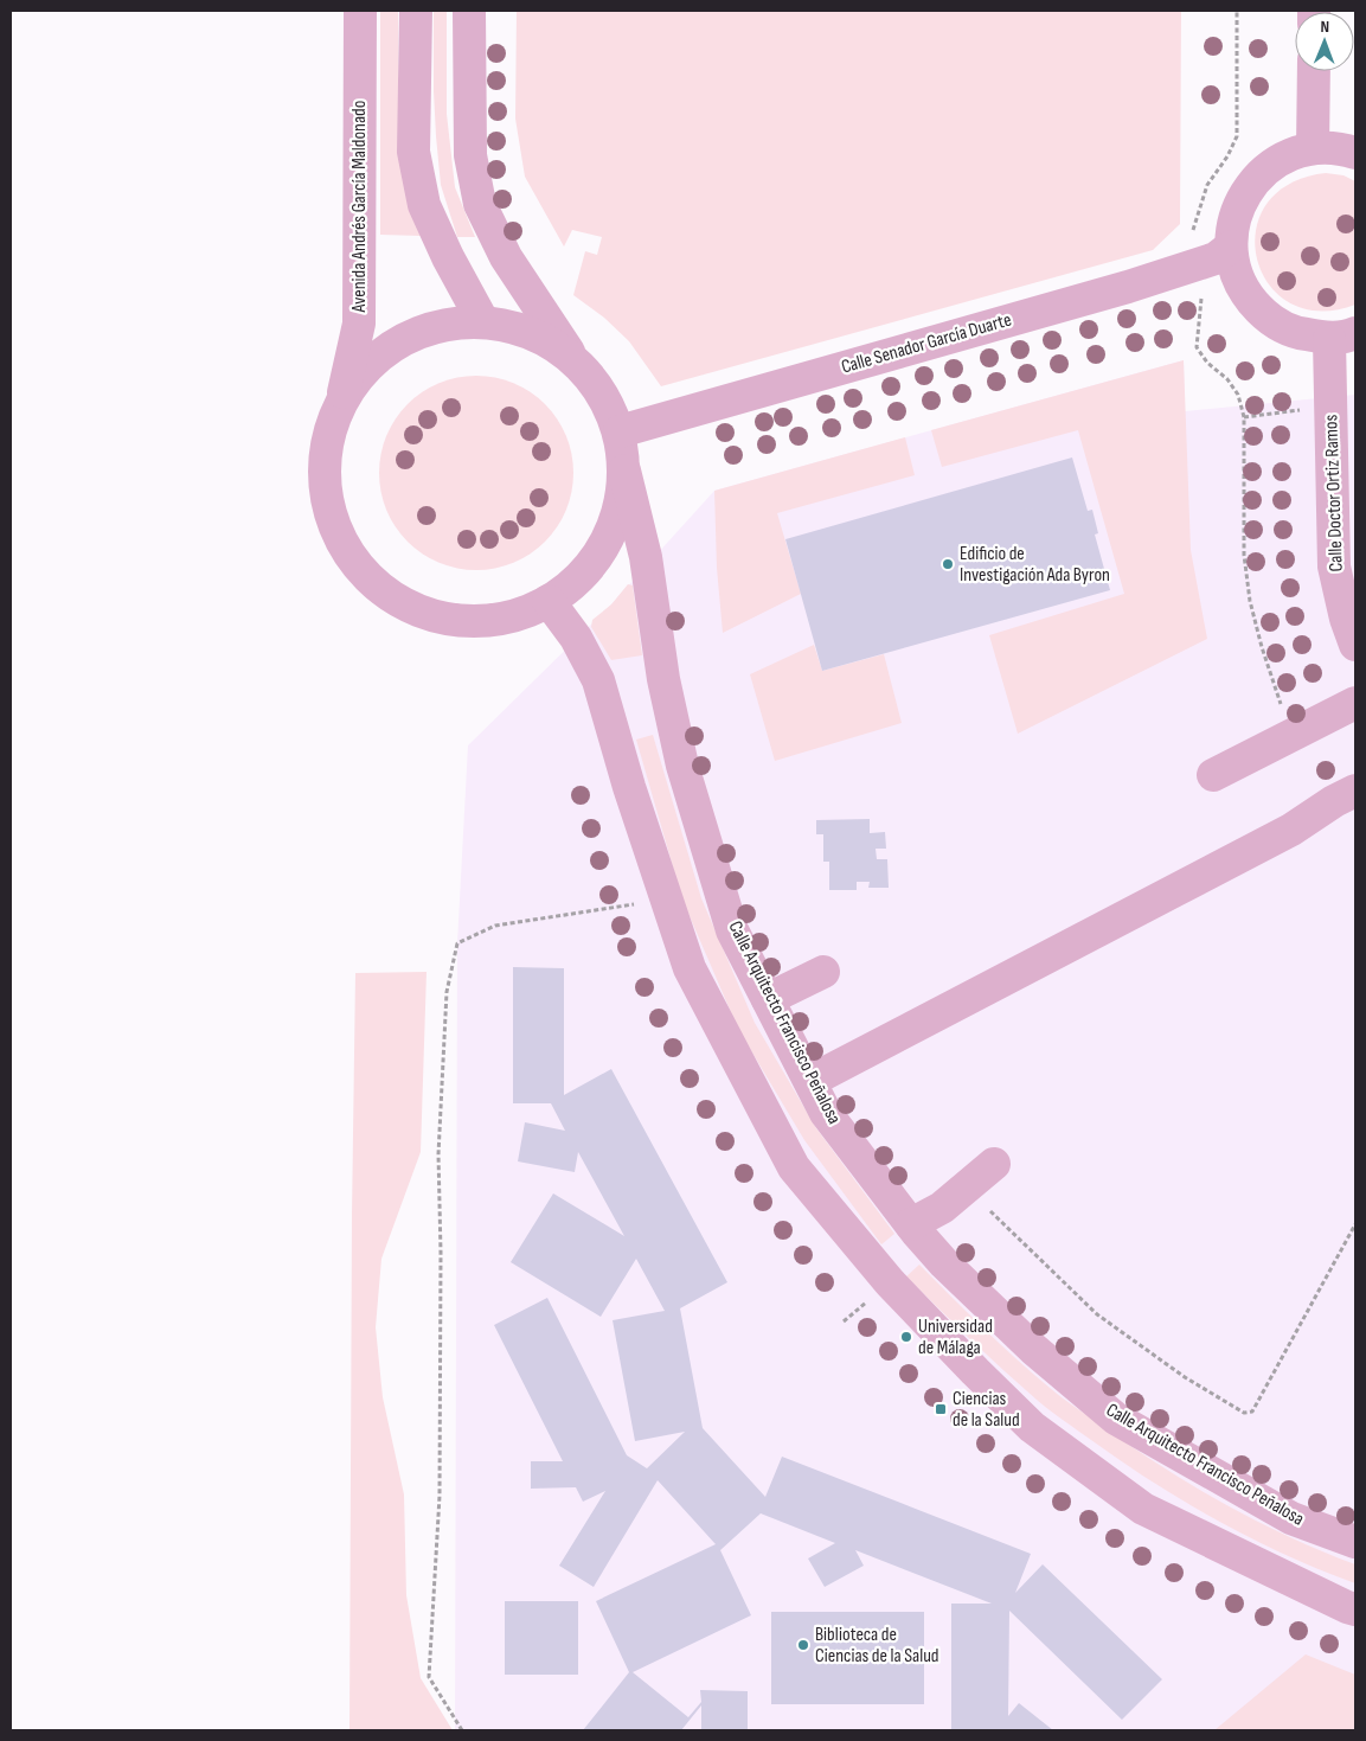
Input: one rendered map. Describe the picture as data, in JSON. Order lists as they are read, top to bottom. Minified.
{"streets":{"street":["Avenida Andrés García Maldonado","Calle Senador García Duarte","Calle Doctor Ortiz Ramos","Calle Arquitecto Francisco Peñalosa"]},"places":{"other":["Edificio de Investigación Ada Byron","Universidad de Málaga","Biblioteca de Ciencias de la Salud"],"transit":["Ciencias de la Salud"]},"north":"top"}
